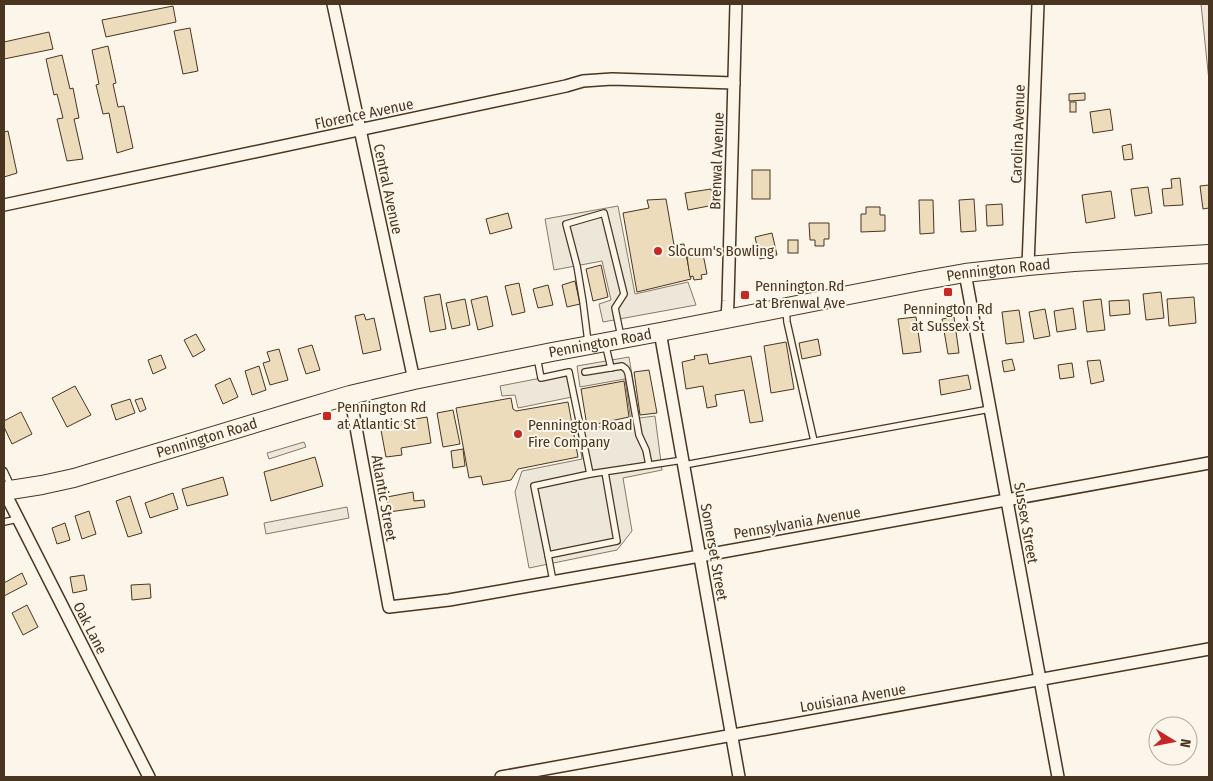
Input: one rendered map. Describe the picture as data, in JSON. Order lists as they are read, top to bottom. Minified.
{"streets":{"main road":["Pennington Road"],"street":["Florence Avenue","Carolina Avenue","Brenwal Avenue","Central Avenue","Atlantic Street","Pennsylvania Avenue","Sussex Street","Somerset Street","Oak Lane","Louisiana Avenue"]},"crossings":[["Florence Avenue","Brenwal Avenue"],["Florence Avenue","Central Avenue"],["Carolina Avenue","Pennington Road"],["Brenwal Avenue","Pennington Road"],["Central Avenue","Pennington Road"],["Pennington Road","Atlantic Street"],["Pennington Road","Sussex Street"],["Pennington Road","Somerset Street"],["Pennington Road","Oak Lane"],["Atlantic Street","Pennsylvania Avenue"],["Pennsylvania Avenue","Sussex Street"],["Pennsylvania Avenue","Somerset Street"],["Sussex Street","Louisiana Avenue"],["Somerset Street","Louisiana Avenue"]],"places":{"other":["Slocum's Bowling","Pennington Road Fire Company"],"transit":["Pennington Rd at Sussex St","Pennington Rd at Brenwal Ave","Pennington Rd at Atlantic St"]},"north":"right"}
